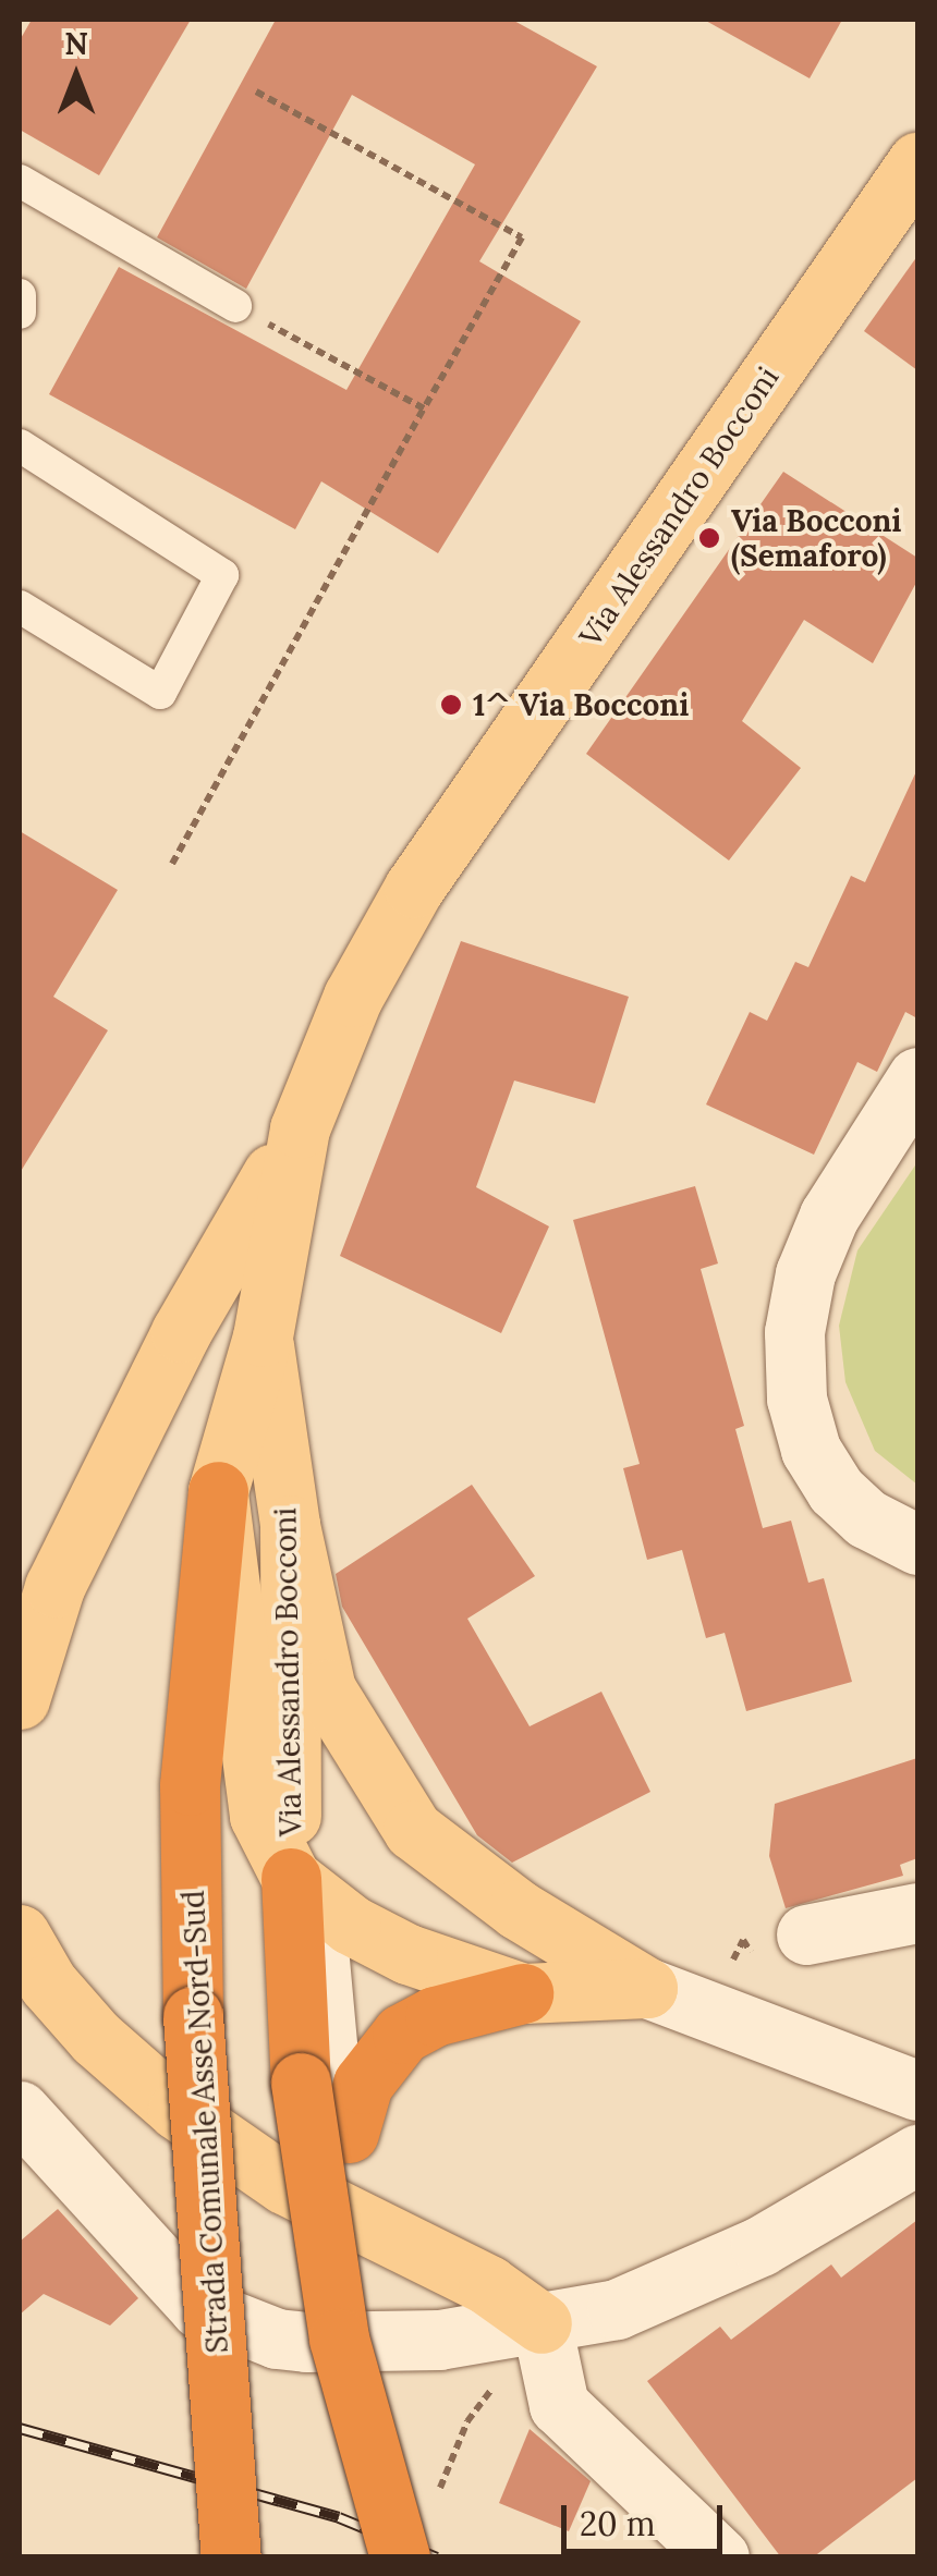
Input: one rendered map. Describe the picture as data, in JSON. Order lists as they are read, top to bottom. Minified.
{"streets":{"highway":["Strada Comunale Asse Nord-Sud"],"main road":["Via Alessandro Bocconi"]},"crossings":[["Via Alessandro Bocconi","Strada Comunale Asse Nord-Sud"]],"places":["Via Bocconi (Semaforo)","1^ Via Bocconi"],"scale_bar":"20 m","north":"top"}
